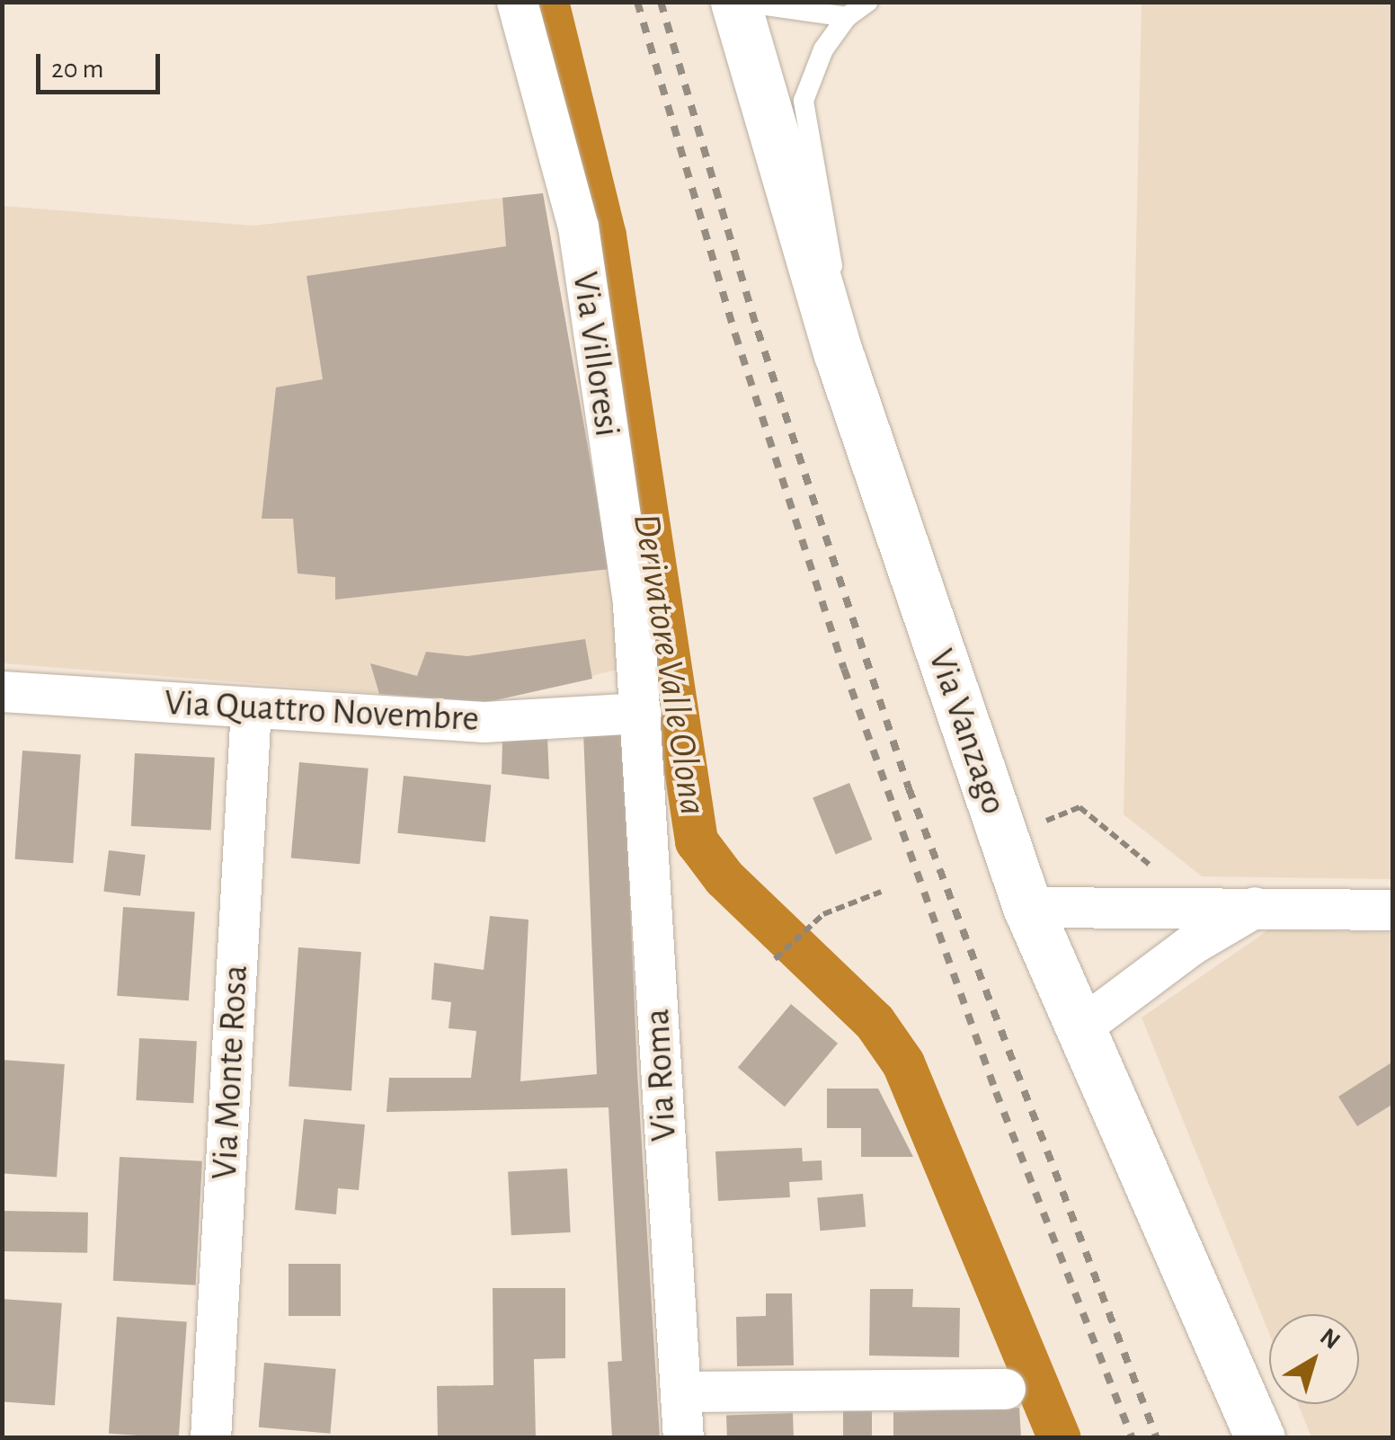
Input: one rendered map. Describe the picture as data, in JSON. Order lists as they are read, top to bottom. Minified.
{"streets":{"street":["Via Villoresi","Via Quattro Novembre","Via Vanzago","Via Monte Rosa","Via Roma"]},"crossings":[["Via Villoresi","Via Quattro Novembre"],["Via Villoresi","Via Roma"],["Via Quattro Novembre","Via Monte Rosa"],["Via Quattro Novembre","Via Roma"]],"water":["Derivatore Valle Olona"],"scale_bar":"20 m","north":"top right"}
